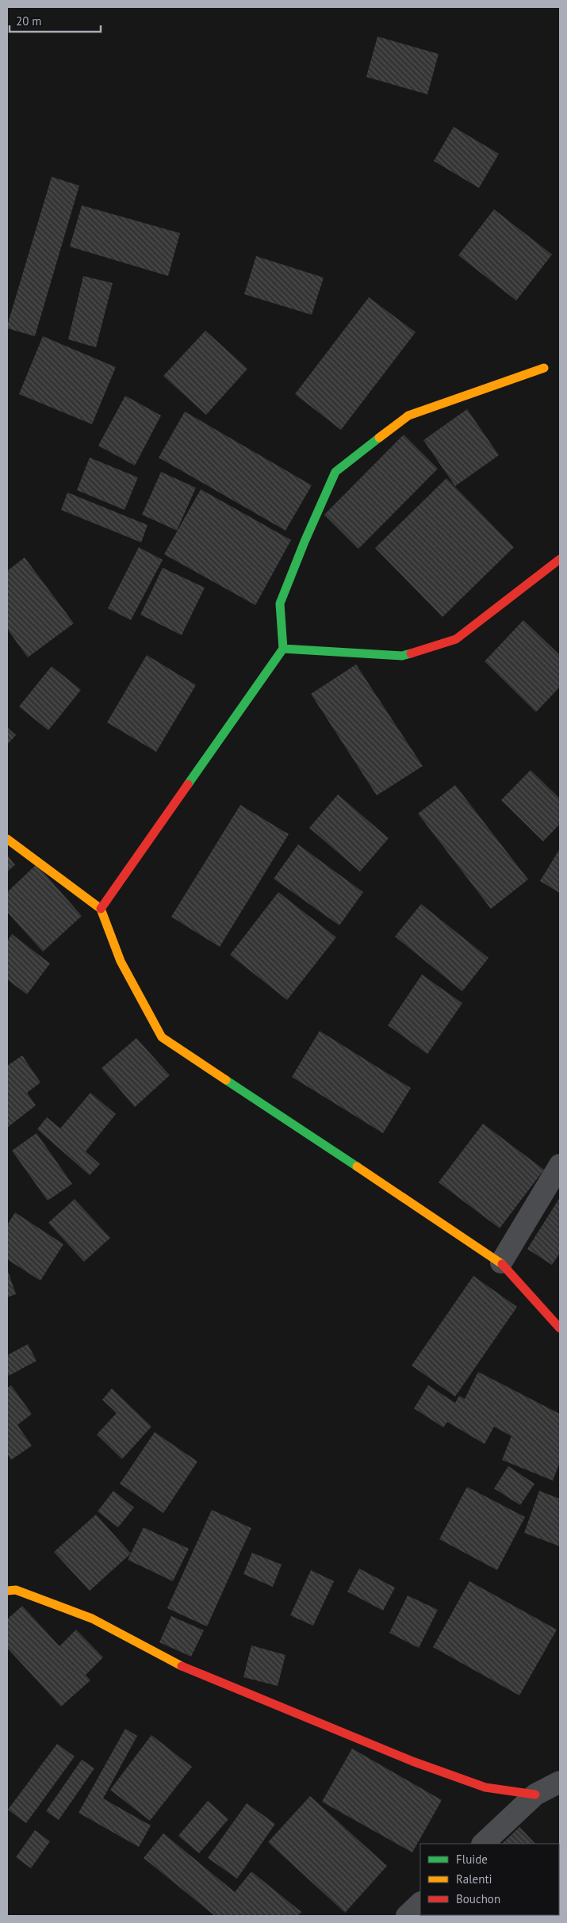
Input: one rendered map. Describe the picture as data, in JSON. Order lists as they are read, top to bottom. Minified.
{"legend":["Fluide","Ralenti","Bouchon"],"scale_bar":"20 m"}
